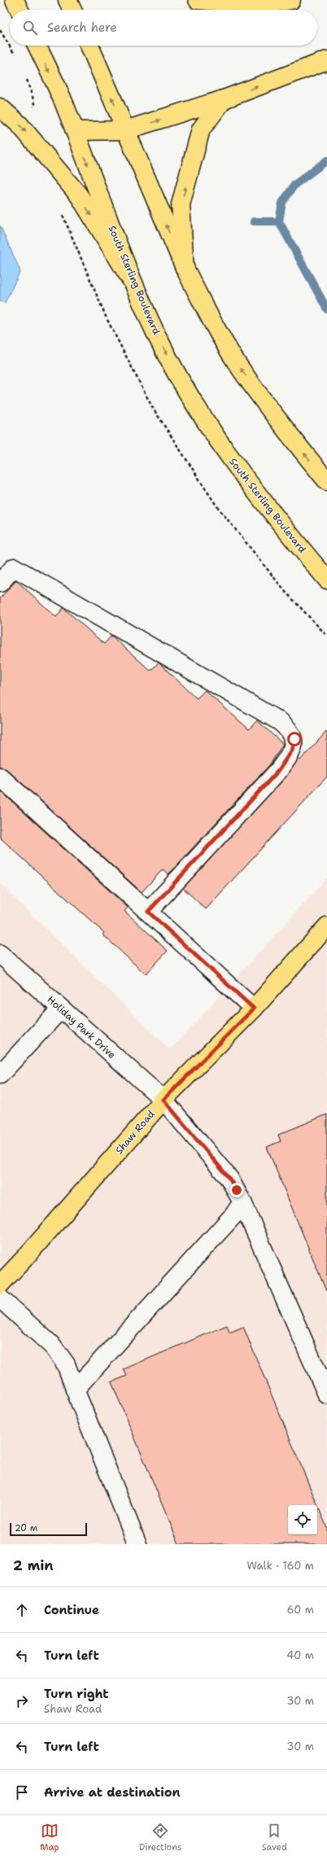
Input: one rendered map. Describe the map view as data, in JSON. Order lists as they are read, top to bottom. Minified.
{"streets":{"main road":["South Sterling Boulevard","Shaw Road"],"street":["Holiday Park Drive"]},"crossings":[["Holiday Park Drive","Shaw Road"]],"scale_bar":"20 m","page":{"search":"Search here","scale":"20 m","heading":["2 min","Walk · 160 m"],"list":[["Continue","60 m"],["Turn left","40 m"],["Turn right","Shaw Road","30 m"],["Turn left","30 m"],"Arrive at destination"],"nav":["Map","Directions","Saved"]}}
